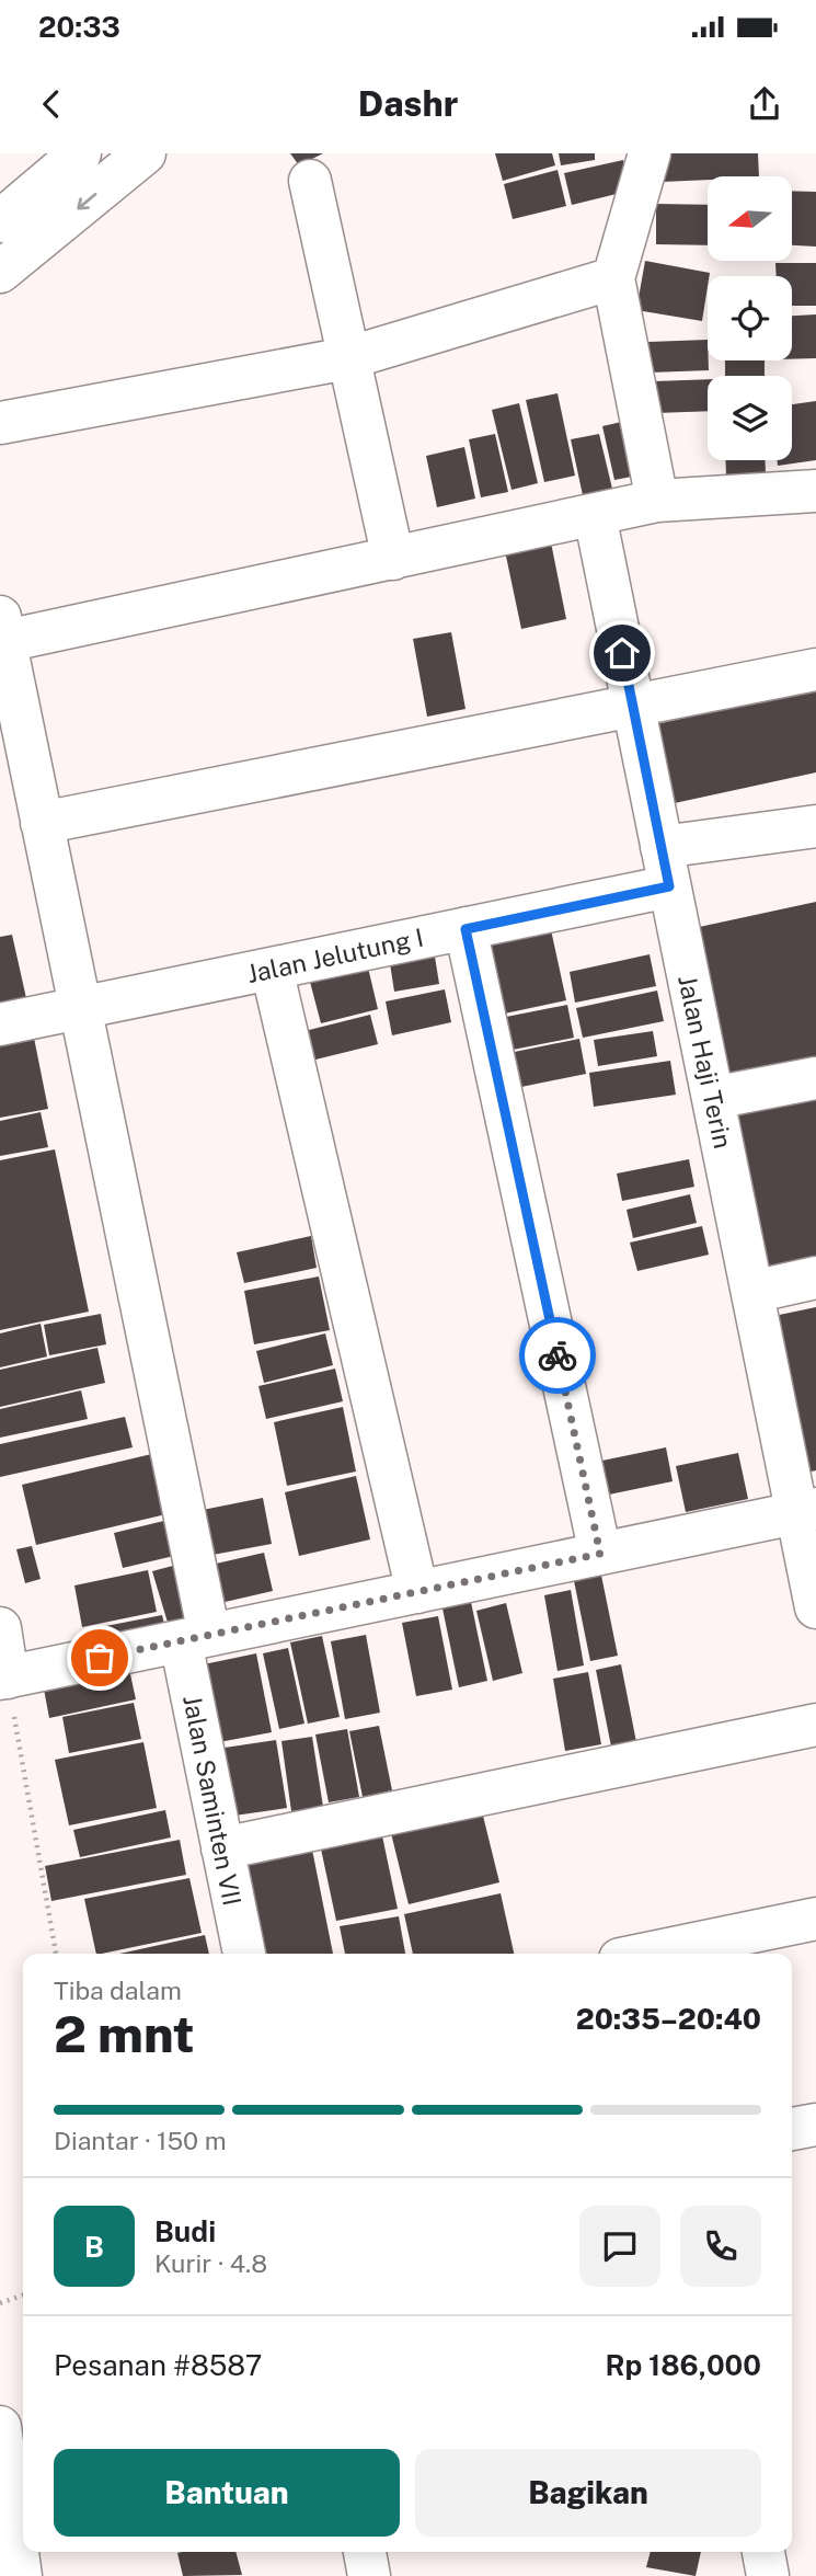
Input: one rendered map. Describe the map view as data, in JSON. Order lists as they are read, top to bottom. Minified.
{"streets":{"main road":["Jalan Jelutung I","Jalan Haji Terin","Jalan Saminten VII"]},"crossings":[["Jalan Jelutung I","Jalan Haji Terin"],["Jalan Jelutung I","Jalan Saminten VII"]],"north":"left","page":{"status":"20:33","header":"Dashr","heading":["2 mnt","Tiba dalam","20:35–20:40"],"panel":["Budi","Kurir · 4.8","Pesanan #8587","Rp 186,000"],"bar":"Diantar · 150 m","round":"B","buttons":["Bantuan","Bagikan"]}}
